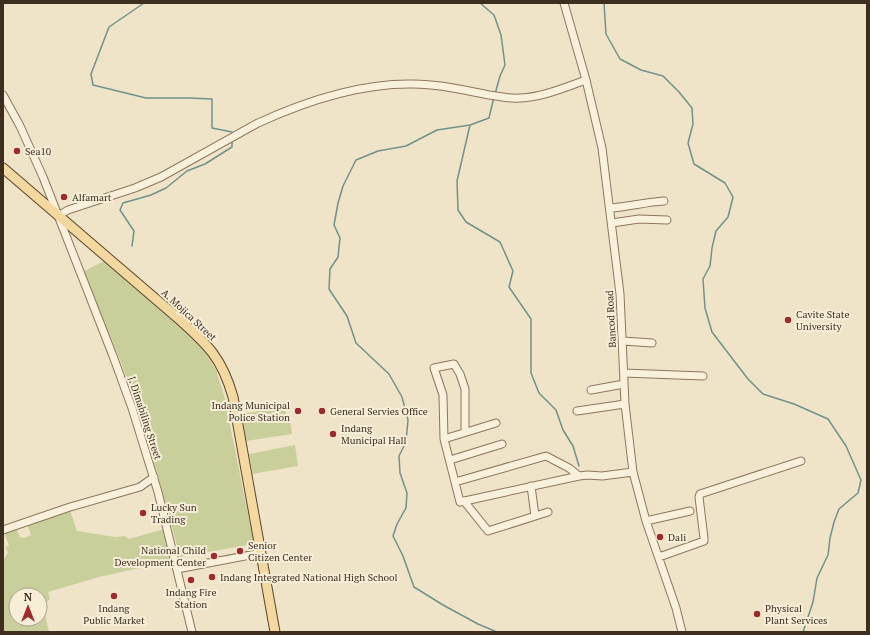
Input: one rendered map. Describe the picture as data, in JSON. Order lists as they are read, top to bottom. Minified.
{"streets":{"main road":["A. Mojica Street"],"street":["Bancod Road","J. Dimabiling Street"]},"crossings":[["A. Mojica Street","J. Dimabiling Street"]],"places":["Sea10","Alfamart","Cavite State University","Indang Municipal Police Station","General Servies Office","Indang Municipal Hall","Lucky Sun Trading","Dali","Senior Citizen Center","National Child Development Center","Indang Integrated National High School","Indang Fire Station","Indang Public Market","Physical Plant Services"],"north":"top"}
